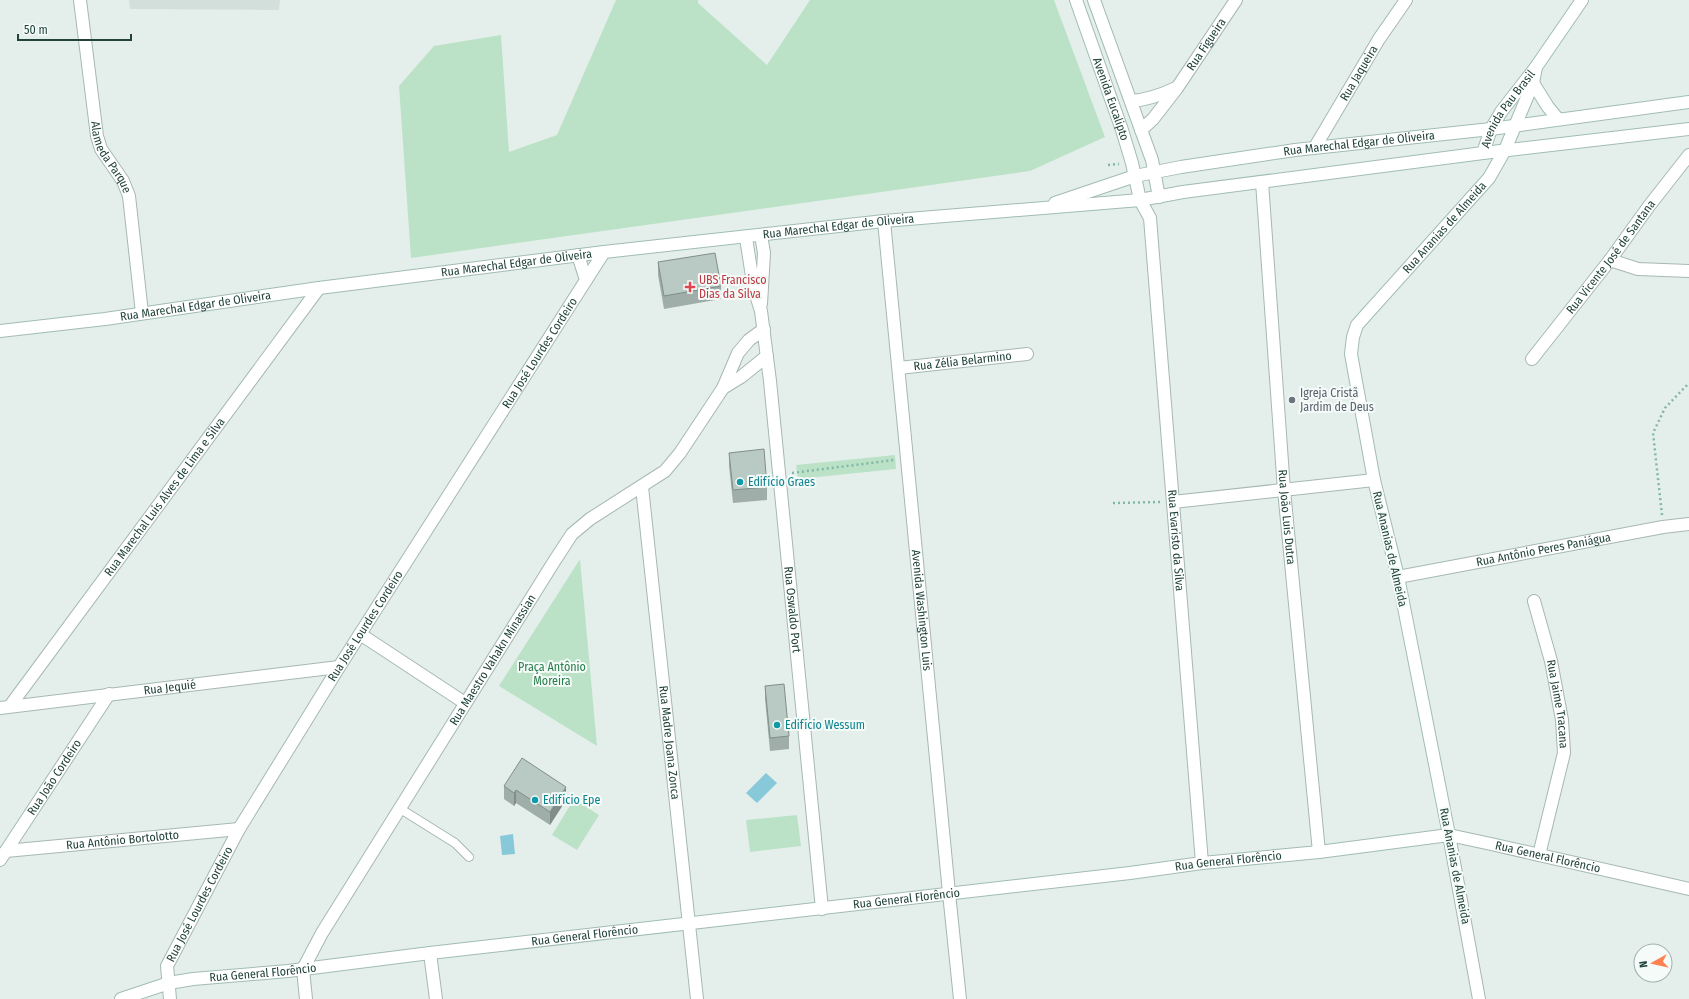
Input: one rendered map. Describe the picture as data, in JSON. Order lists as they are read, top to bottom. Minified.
{"streets":{"street":["Rua Figueira","Rua Jaqueira","Avenida Eucalipto","Avenida Pau Brasil","Rua Marechal Edgar de Oliveira","Alameda Parque","Rua Ananias de Almeida","Rua Vicente José de Santana","Rua José Lourdes Cordeiro","Rua Zélia Belarmino","Rua Marechal Luis Alves de Lima e Silva","Rua João Luis Dutra","Rua Evaristo da Silva","Rua Antônio Peres Paniágua","Rua Oswaldo Port","Avenida Washington Luis","Rua Maestro Vahakn Minassian","Rua Jequié","Rua Jaime Tracana","Rua Madre Joana Zonca","Rua João Cordeiro","Rua Antônio Bortolotto","Rua General Florêncio"]},"crossings":[["Rua Figueira","Avenida Eucalipto"],["Rua Jaqueira","Rua Marechal Edgar de Oliveira"],["Avenida Eucalipto","Rua Marechal Edgar de Oliveira"],["Avenida Eucalipto","Rua Evaristo da Silva"],["Avenida Pau Brasil","Rua Marechal Edgar de Oliveira"],["Avenida Pau Brasil","Rua Ananias de Almeida"],["Rua Marechal Edgar de Oliveira","Alameda Parque"],["Rua Marechal Edgar de Oliveira","Rua Ananias de Almeida"],["Rua Marechal Edgar de Oliveira","Rua José Lourdes Cordeiro"],["Rua Marechal Edgar de Oliveira","Rua Marechal Luis Alves de Lima e Silva"],["Rua Marechal Edgar de Oliveira","Rua João Luis Dutra"],["Rua Marechal Edgar de Oliveira","Rua Evaristo da Silva"],["Rua Marechal Edgar de Oliveira","Rua Oswaldo Port"],["Rua Marechal Edgar de Oliveira","Avenida Washington Luis"],["Rua Ananias de Almeida","Rua Antônio Peres Paniágua"],["Rua Ananias de Almeida","Rua General Florêncio"],["Rua José Lourdes Cordeiro","Rua Jequié"],["Rua José Lourdes Cordeiro","Rua Antônio Bortolotto"],["Rua José Lourdes Cordeiro","Rua General Florêncio"],["Rua Zélia Belarmino","Avenida Washington Luis"],["Rua Marechal Luis Alves de Lima e Silva","Rua Jequié"],["Rua João Luis Dutra","Rua General Florêncio"],["Rua Evaristo da Silva","Rua General Florêncio"],["Rua Oswaldo Port","Rua Maestro Vahakn Minassian"],["Rua Oswaldo Port","Rua General Florêncio"],["Avenida Washington Luis","Rua General Florêncio"],["Rua Maestro Vahakn Minassian","Rua Madre Joana Zonca"],["Rua Maestro Vahakn Minassian","Rua General Florêncio"],["Rua Jequié","Rua João Cordeiro"],["Rua Jaime Tracana","Rua General Florêncio"],["Rua Madre Joana Zonca","Rua General Florêncio"],["Rua João Cordeiro","Rua Antônio Bortolotto"]],"parks":["Praça Antônio Moreira"],"places":{"health":["UBS Francisco Dias da Silva"],"other":["Igreja Cristã Jardim de Deus","Edifício Graes","Edifício Wessum","Edifício Epe"]},"scale_bar":"50 m","north":"left"}
